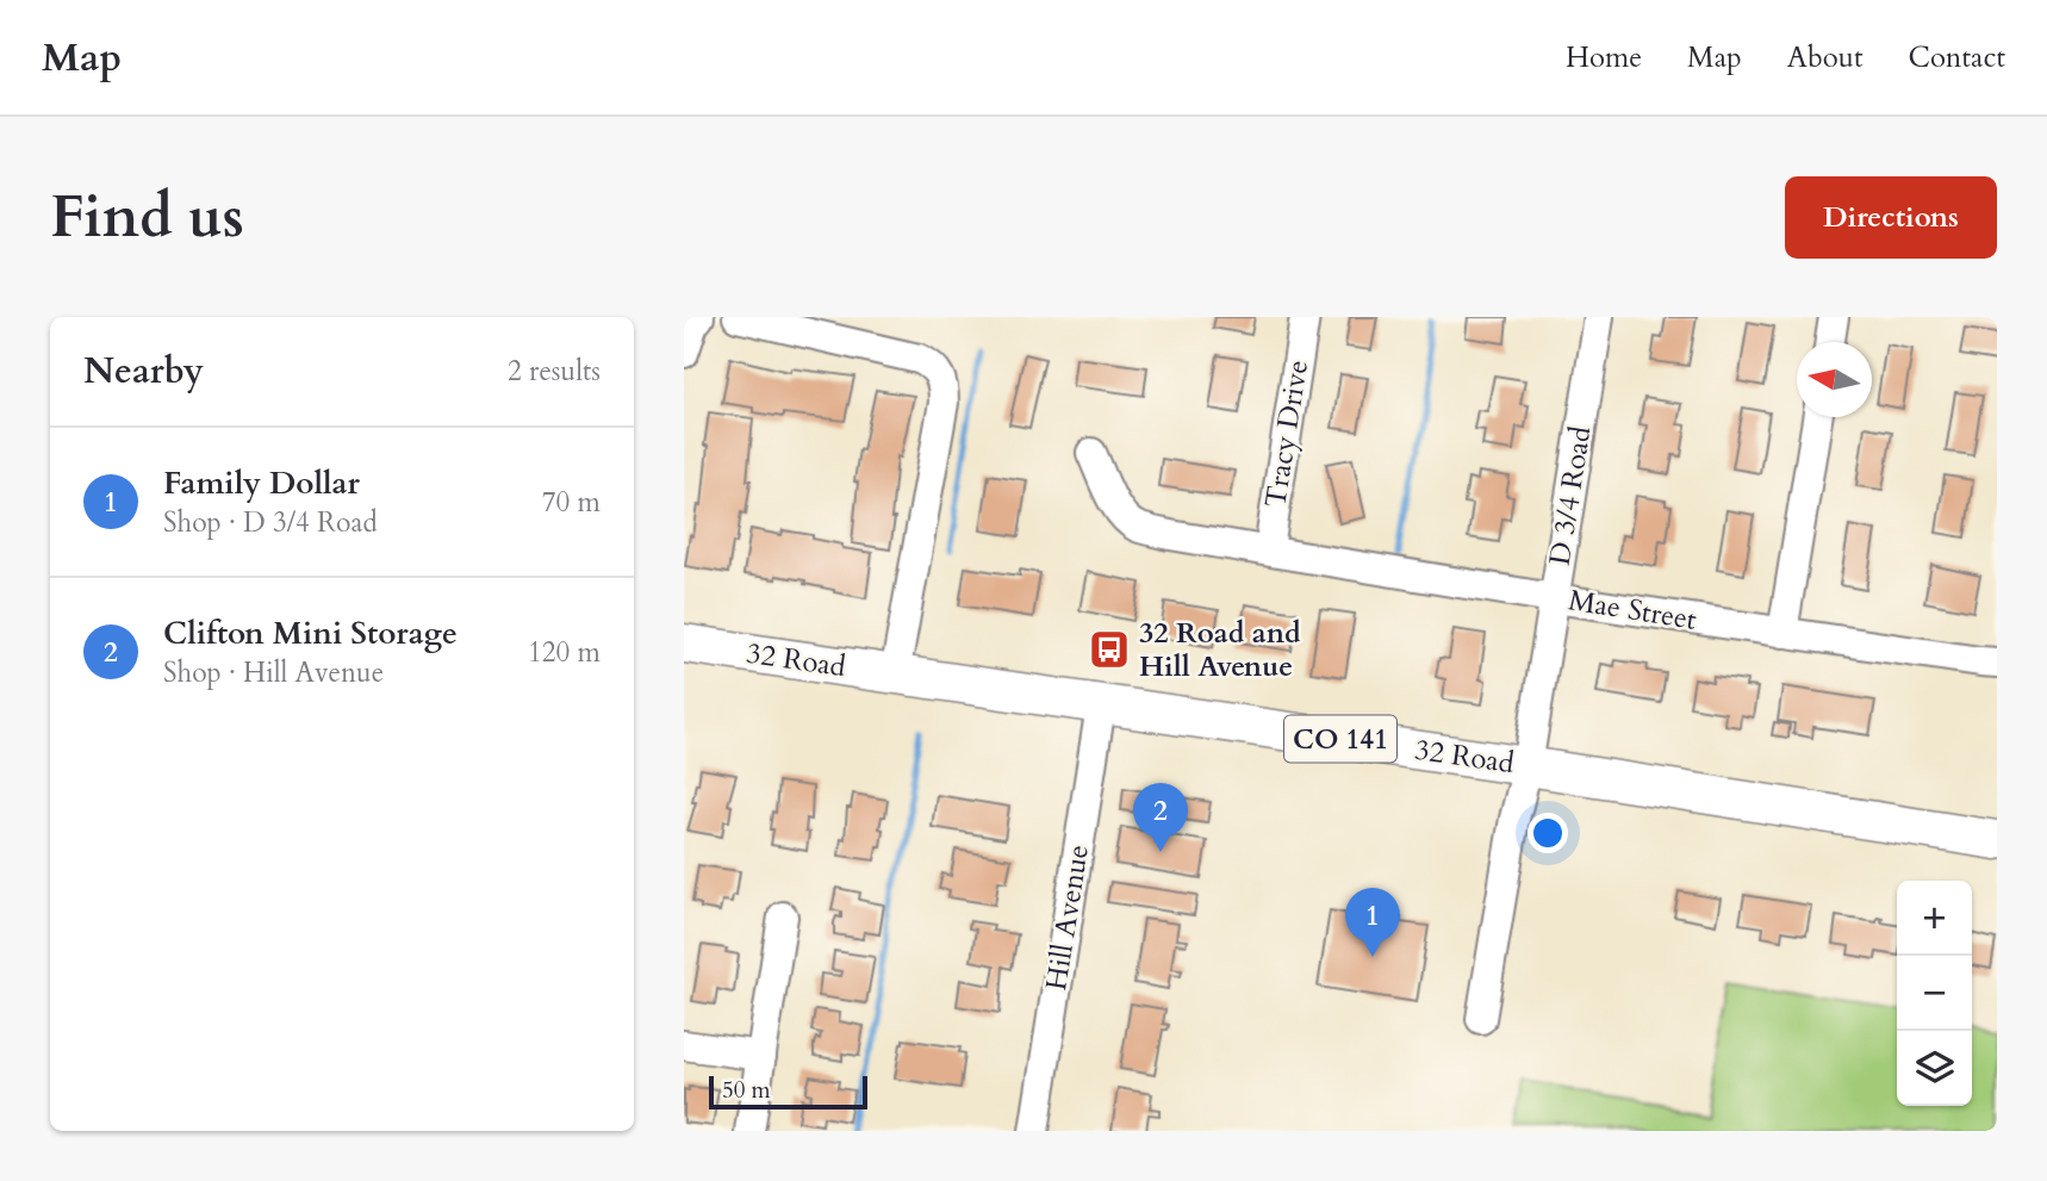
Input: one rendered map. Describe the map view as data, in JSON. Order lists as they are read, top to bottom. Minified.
{"streets":{"main road":["32 Road","CO 141"],"street":["Tracy Drive","D 3/4 Road","Mae Street","Hill Avenue"]},"crossings":[["Tracy Drive","Mae Street"],["D 3/4 Road","Mae Street"],["D 3/4 Road","32 Road"],["32 Road","Hill Avenue"]],"places":{"bus stop":["32 Road and Hill Avenue"]},"scale_bar":"50 m","north":"left","page":{"header":"Map","nav":["Home","Map","About","Contact"],"buttons":"Directions","title":"Find us","heading":["Nearby","2 results"],"list":[{"mark":"1","name":"Family Dollar","note":"Shop · D 3/4 Road","value":"70 m"},{"mark":"2","name":"Clifton Mini Storage","note":"Shop · Hill Avenue","value":"120 m"}],"pins":["2","1"],"map_buttons":["+","−"],"scale":"50 m"}}
